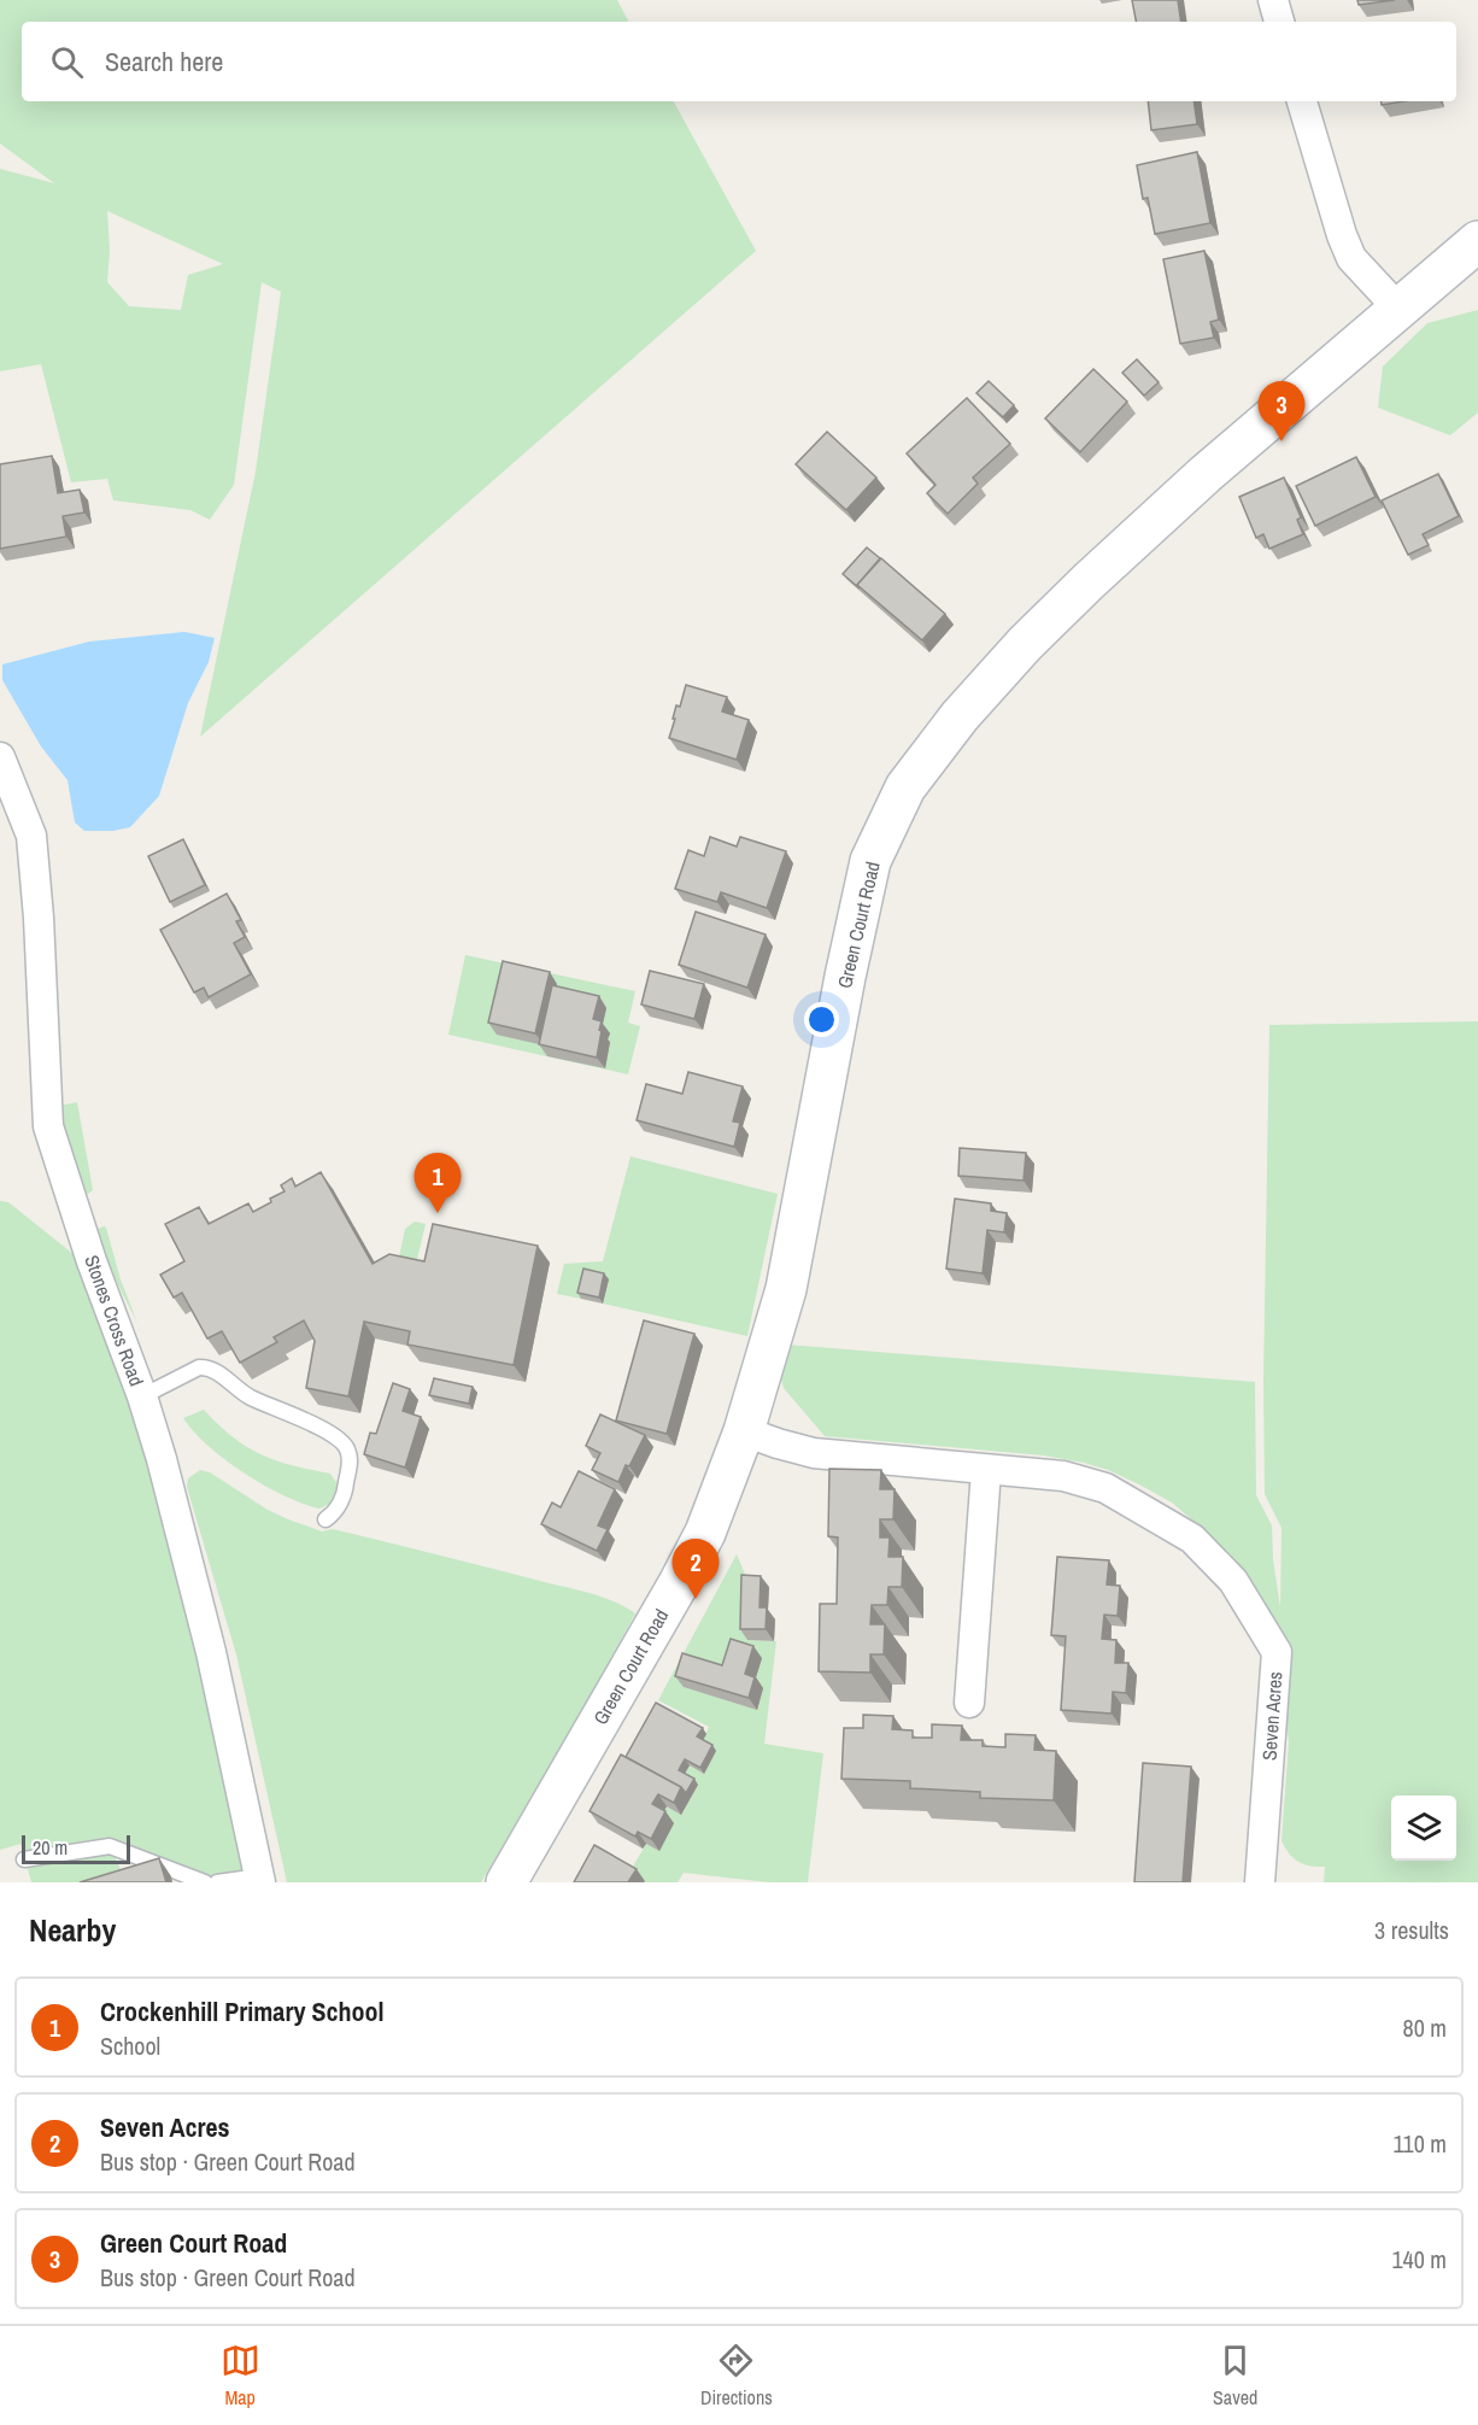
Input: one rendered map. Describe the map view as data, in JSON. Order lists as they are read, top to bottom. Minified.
{"streets":{"main road":["Green Court Road"],"street":["Stones Cross Road","Seven Acres"]},"crossings":[["Green Court Road","Seven Acres"]],"scale_bar":"20 m","page":{"search":"Search here","pins":["3","1","2"],"scale":"20 m","heading":["Nearby","3 results"],"list":[{"mark":"1","name":"Crockenhill Primary School","note":"School","value":"80 m"},{"mark":"2","name":"Seven Acres","note":"Bus stop · Green Court Road","value":"110 m"},{"mark":"3","name":"Green Court Road","note":"Bus stop · Green Court Road","value":"140 m"}],"nav":["Map","Directions","Saved"]}}
